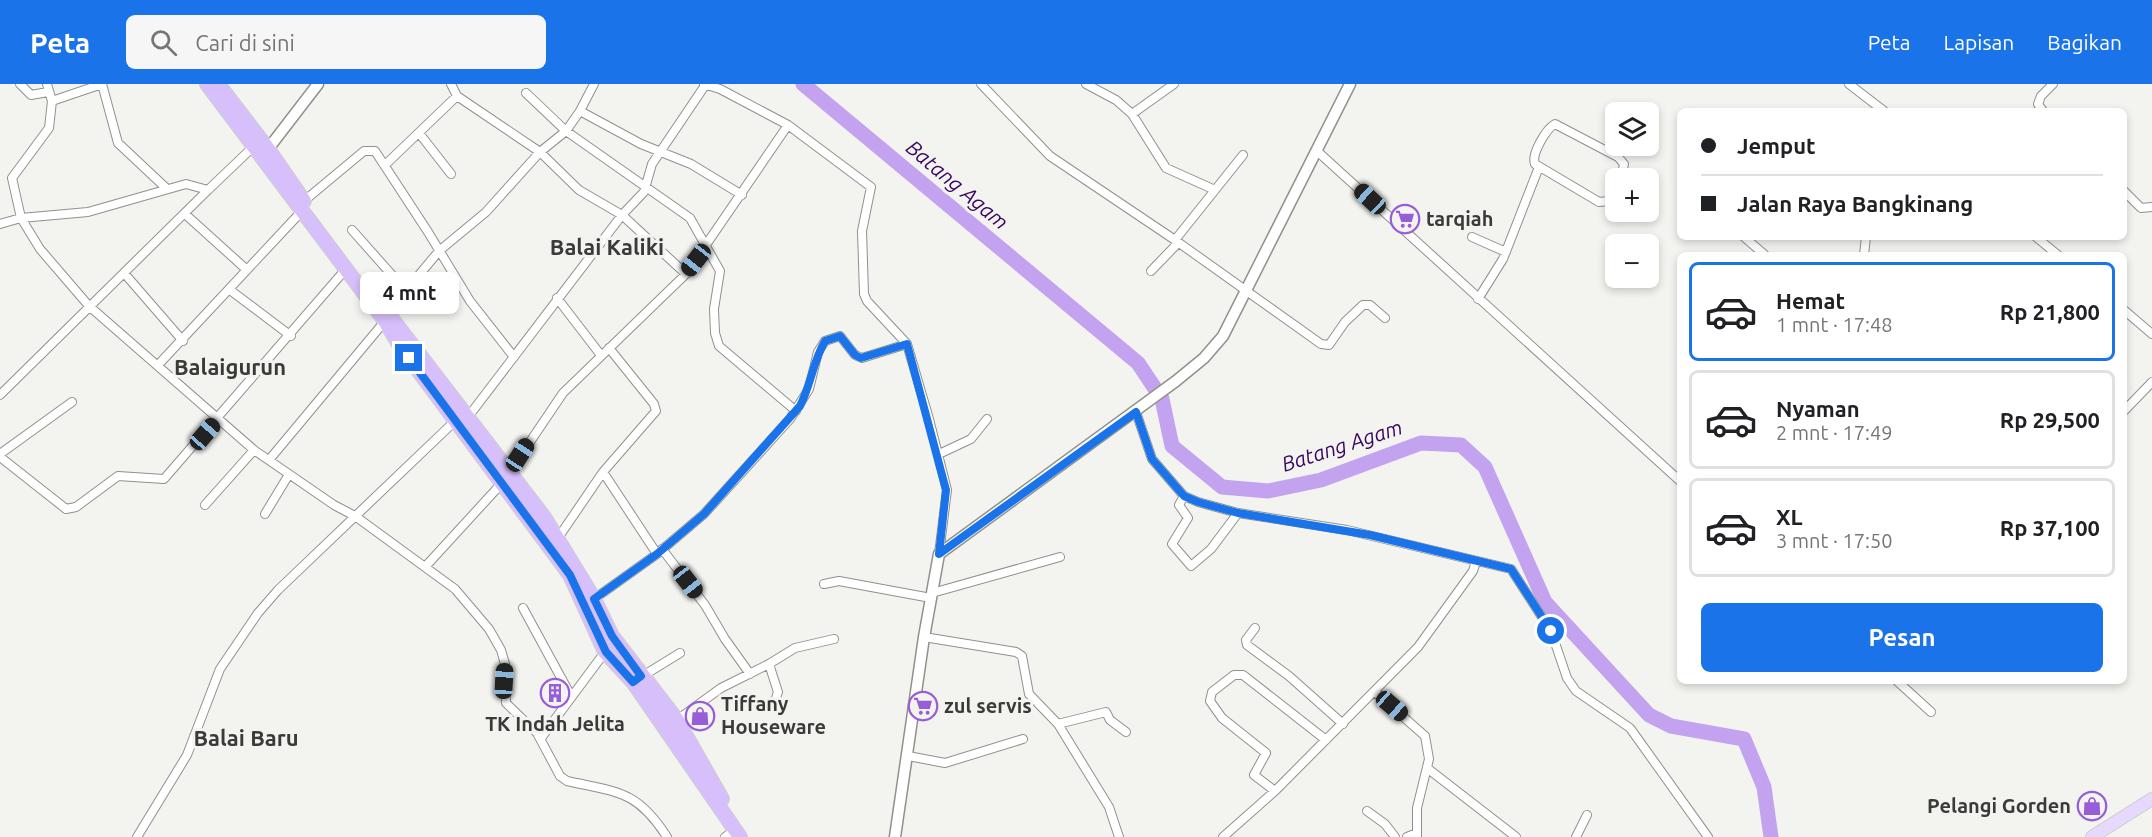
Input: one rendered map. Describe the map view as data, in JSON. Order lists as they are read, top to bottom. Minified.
{"districts":["Balai Kaliki","Balaigurun","Balai Baru"],"water":["Batang Agam"],"places":{"supermarket":["tarqiah","zul servis"],"building":["TK Indah Jelita"],"shop":["Tiffany Houseware","Pelangi Gorden"]},"page":{"header":"Peta","search":"Cari di sini","nav":["Peta","Lapisan","Bagikan"],"map_buttons":["+","−"],"banner":["Jemput","Jalan Raya Bangkinang"],"list":[{"name":"Hemat","note":"1 mnt · 17:48","value":"Rp 21,800"},{"name":"Nyaman","note":"2 mnt · 17:49","value":"Rp 29,500"},{"name":"XL","note":"3 mnt · 17:50","value":"Rp 37,100"}],"bubble":"4 mnt","buttons":"Pesan"}}
